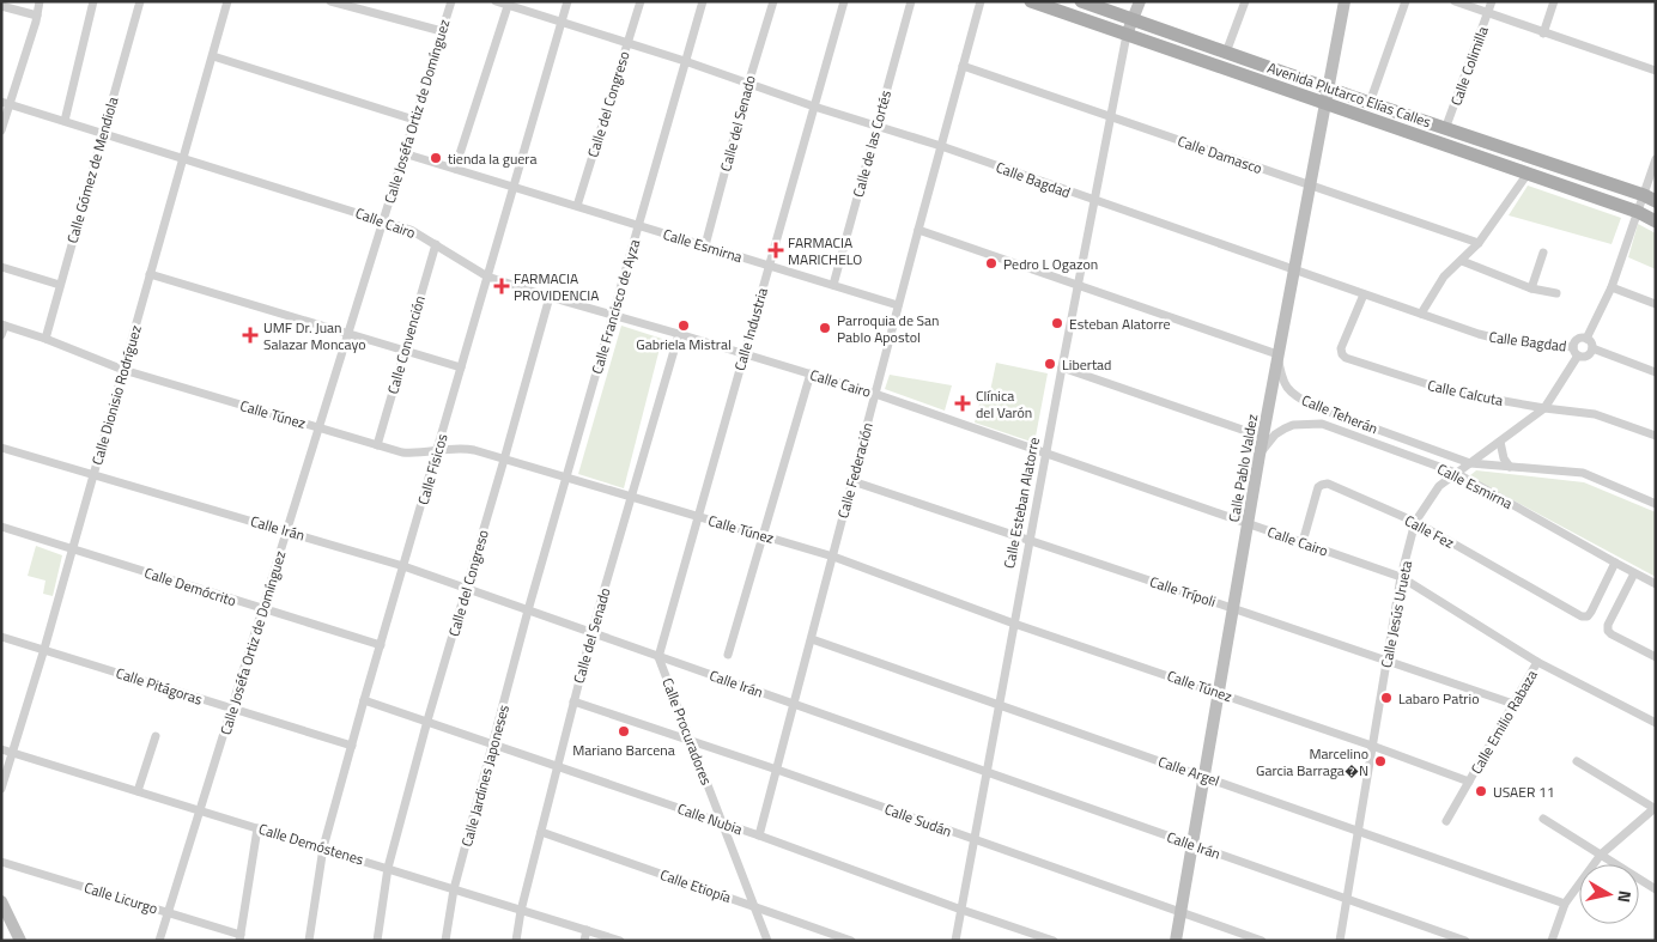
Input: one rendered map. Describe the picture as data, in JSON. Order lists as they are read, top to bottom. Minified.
{"streets":{"main road":["Avenida Plutarco Elías Calles"],"street":["Calle Colimilla","Calle del Congreso","Calle Joséfa Ortiz de Domínguez","Calle del Senado","Calle de las Cortés","Calle Damasco","Calle Gómez de Mendiola","Calle Bagdad","Calle Cairo","Calle Esmirna","Calle Francisco de Ayza","Calle Industria","Calle Convención","Calle Calcuta","Calle Dionisio Rodríguez","Calle Túnez","Calle Teherán","Calle Pablo Valdez","Calle Físicos","Calle Federación","Calle Esteban Alatorre","Calle Irán","Calle Fez","Calle Demócrito","Calle Trípoli","Calle Jesús Urueta","Calle Pitágoras","Calle Emilio Rabaza","Calle Procuradores","Calle Argel","Calle Jardines Japoneses","Calle Nubia","Calle Sudán","Calle Demóstenes","Calle Etiopía","Calle Licurgo"]},"crossings":[["Calle Colimilla","Avenida Plutarco Elías Calles"],["Avenida Plutarco Elías Calles","Calle Pablo Valdez"],["Avenida Plutarco Elías Calles","Calle Esteban Alatorre"],["Calle del Congreso","Calle Bagdad"],["Calle del Congreso","Calle Cairo"],["Calle del Congreso","Calle Esmirna"],["Calle del Congreso","Calle Túnez"],["Calle del Congreso","Calle Irán"],["Calle del Congreso","Calle Nubia"],["Calle del Congreso","Calle Demóstenes"],["Calle Joséfa Ortiz de Domínguez","Calle Cairo"],["Calle Joséfa Ortiz de Domínguez","Calle Esmirna"],["Calle Joséfa Ortiz de Domínguez","Calle Túnez"],["Calle Joséfa Ortiz de Domínguez","Calle Irán"],["Calle Joséfa Ortiz de Domínguez","Calle Demócrito"],["Calle Joséfa Ortiz de Domínguez","Calle Pitágoras"],["Calle Joséfa Ortiz de Domínguez","Calle Demóstenes"],["Calle Joséfa Ortiz de Domínguez","Calle Licurgo"],["Calle del Senado","Calle Bagdad"],["Calle del Senado","Calle Cairo"],["Calle del Senado","Calle Esmirna"],["Calle del Senado","Calle Túnez"],["Calle del Senado","Calle Irán"],["Calle del Senado","Calle Nubia"],["Calle del Senado","Calle Sudán"],["Calle del Senado","Calle Demóstenes"],["Calle del Senado","Calle Etiopía"],["Calle de las Cortés","Calle Bagdad"],["Calle de las Cortés","Calle Esmirna"],["Calle Damasco","Calle Pablo Valdez"],["Calle Damasco","Calle Federación"],["Calle Damasco","Calle Esteban Alatorre"],["Calle Gómez de Mendiola","Calle Cairo"],["Calle Gómez de Mendiola","Calle Túnez"],["Calle Bagdad","Calle Francisco de Ayza"],["Calle Bagdad","Calle Industria"],["Calle Bagdad","Calle Calcuta"],["Calle Bagdad","Calle Pablo Valdez"],["Calle Bagdad","Calle Físicos"],["Calle Bagdad","Calle Federación"],["Calle Bagdad","Calle Esteban Alatorre"],["Calle Bagdad","Calle Jesús Urueta"],["Calle Cairo","Calle Francisco de Ayza"],["Calle Cairo","Calle Industria"],["Calle Cairo","Calle Convención"],["Calle Cairo","Calle Dionisio Rodríguez"],["Calle Cairo","Calle Pablo Valdez"],["Calle Cairo","Calle Físicos"],["Calle Cairo","Calle Federación"],["Calle Cairo","Calle Esteban Alatorre"],["Calle Cairo","Calle Fez"],["Calle Cairo","Calle Jesús Urueta"],["Calle Cairo","Calle Emilio Rabaza"],["Calle Esmirna","Calle Francisco de Ayza"],["Calle Esmirna","Calle Industria"],["Calle Esmirna","Calle Pablo Valdez"],["Calle Esmirna","Calle Físicos"],["Calle Esmirna","Calle Federación"],["Calle Esmirna","Calle Fez"],["Calle Esmirna","Calle Jesús Urueta"],["Calle Francisco de Ayza","Calle Túnez"],["Calle Francisco de Ayza","Calle Irán"],["Calle Francisco de Ayza","Calle Jardines Japoneses"],["Calle Industria","Calle Túnez"],["Calle Industria","Calle Irán"],["Calle Industria","Calle Procuradores"],["Calle Convención","Calle Túnez"],["Calle Calcuta","Calle Jesús Urueta"],["Calle Dionisio Rodríguez","Calle Túnez"],["Calle Dionisio Rodríguez","Calle Irán"],["Calle Dionisio Rodríguez","Calle Demócrito"],["Calle Dionisio Rodríguez","Calle Pitágoras"],["Calle Dionisio Rodríguez","Calle Demóstenes"],["Calle Túnez","Calle Pablo Valdez"],["Calle Túnez","Calle Físicos"],["Calle Túnez","Calle Federación"],["Calle Túnez","Calle Esteban Alatorre"],["Calle Túnez","Calle Jesús Urueta"],["Calle Túnez","Calle Emilio Rabaza"],["Calle Teherán","Calle Pablo Valdez"],["Calle Teherán","Calle Jesús Urueta"],["Calle Pablo Valdez","Calle Irán"],["Calle Pablo Valdez","Calle Trípoli"],["Calle Pablo Valdez","Calle Argel"],["Calle Pablo Valdez","Calle Sudán"],["Calle Físicos","Calle Irán"],["Calle Físicos","Calle Demócrito"],["Calle Físicos","Calle Pitágoras"],["Calle Físicos","Calle Nubia"],["Calle Físicos","Calle Demóstenes"],["Calle Federación","Calle Irán"],["Calle Federación","Calle Trípoli"],["Calle Federación","Calle Argel"],["Calle Federación","Calle Nubia"],["Calle Federación","Calle Sudán"],["Calle Esteban Alatorre","Calle Irán"],["Calle Esteban Alatorre","Calle Trípoli"],["Calle Esteban Alatorre","Calle Argel"],["Calle Esteban Alatorre","Calle Nubia"],["Calle Esteban Alatorre","Calle Sudán"],["Calle Irán","Calle Jesús Urueta"],["Calle Irán","Calle Procuradores"],["Calle Irán","Calle Jardines Japoneses"],["Calle Fez","Calle Jesús Urueta"],["Calle Trípoli","Calle Jesús Urueta"],["Calle Trípoli","Calle Emilio Rabaza"],["Calle Jesús Urueta","Calle Argel"],["Calle Procuradores","Calle Nubia"],["Calle Procuradores","Calle Sudán"],["Calle Procuradores","Calle Etiopía"],["Calle Jardines Japoneses","Calle Nubia"],["Calle Jardines Japoneses","Calle Demóstenes"]],"places":{"other":["tienda la guera","Pedro L Ogazon","Esteban Alatorre","Gabriela Mistral","Parroquia de San Pablo Apostol","Libertad","Labaro Patrio","Mariano Barcena","Marcelino Garcia Barraga�N","USAER 11"],"health":["FARMACIA MARICHELO","FARMACIA PROVIDENCIA","UMF Dr. Juan Salazar Moncayo","Clínica del Varón"]},"north":"right"}
